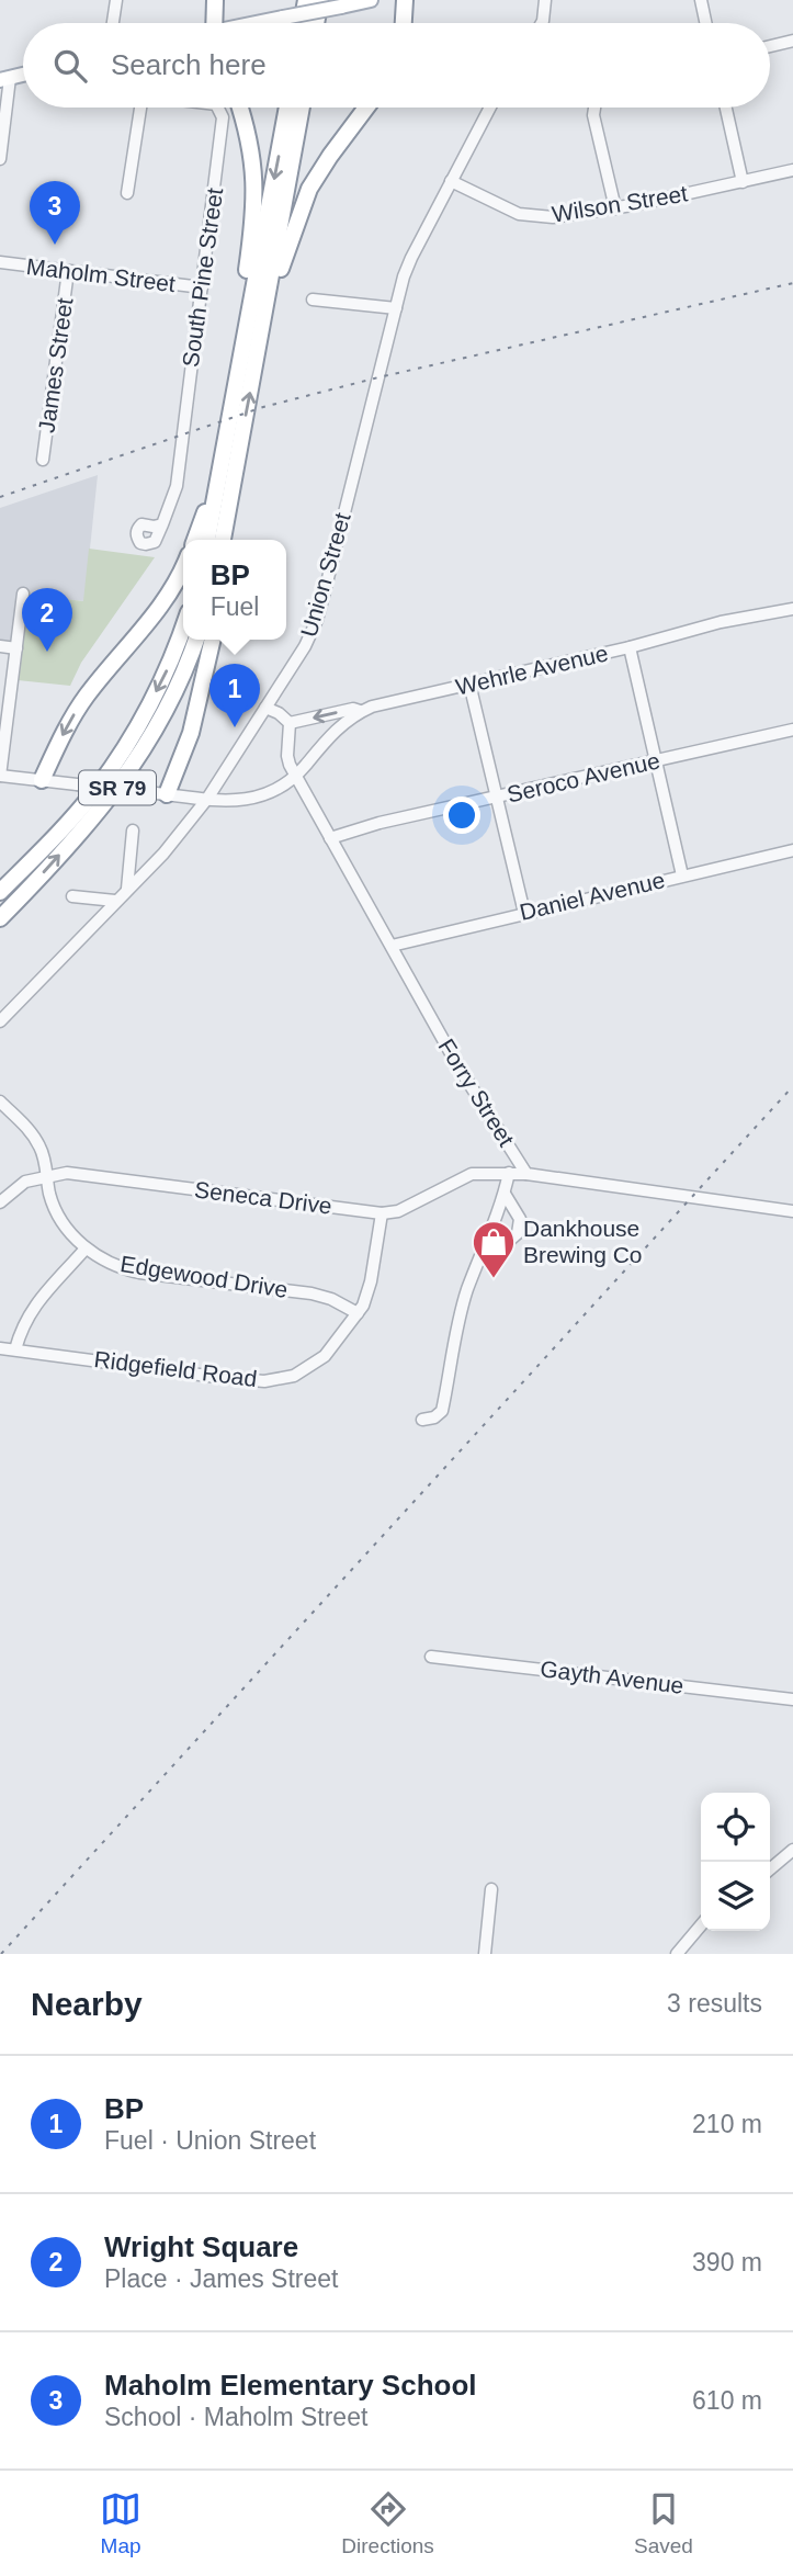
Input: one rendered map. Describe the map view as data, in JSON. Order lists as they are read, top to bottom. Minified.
{"streets":{"highway":["SR 79"],"street":["Wilson Street","Maholm Street","South Pine Street","James Street","Union Street","Wehrle Avenue","Seroco Avenue","Daniel Avenue","Forry Street","Seneca Drive","Edgewood Drive","Ridgefield Road","Gayth Avenue"]},"crossings":[["Wilson Street","Union Street"],["Maholm Street","South Pine Street"],["Maholm Street","James Street"],["Union Street","Wehrle Avenue"],["Wehrle Avenue","Forry Street"],["Seroco Avenue","Forry Street"],["Daniel Avenue","Forry Street"],["Forry Street","Seneca Drive"],["Seneca Drive","Edgewood Drive"],["Seneca Drive","Ridgefield Road"],["Edgewood Drive","Ridgefield Road"]],"places":{"shop":["Dankhouse Brewing Co"]},"page":{"search":"Search here","pins":["3","2","1"],"popup":["BP","Fuel"],"heading":["Nearby","3 results"],"list":[{"mark":"1","name":"BP","note":"Fuel · Union Street","value":"210 m"},{"mark":"2","name":"Wright Square","note":"Place · James Street","value":"390 m"},{"mark":"3","name":"Maholm Elementary School","note":"School · Maholm Street","value":"610 m"}],"nav":["Map","Directions","Saved"]}}
